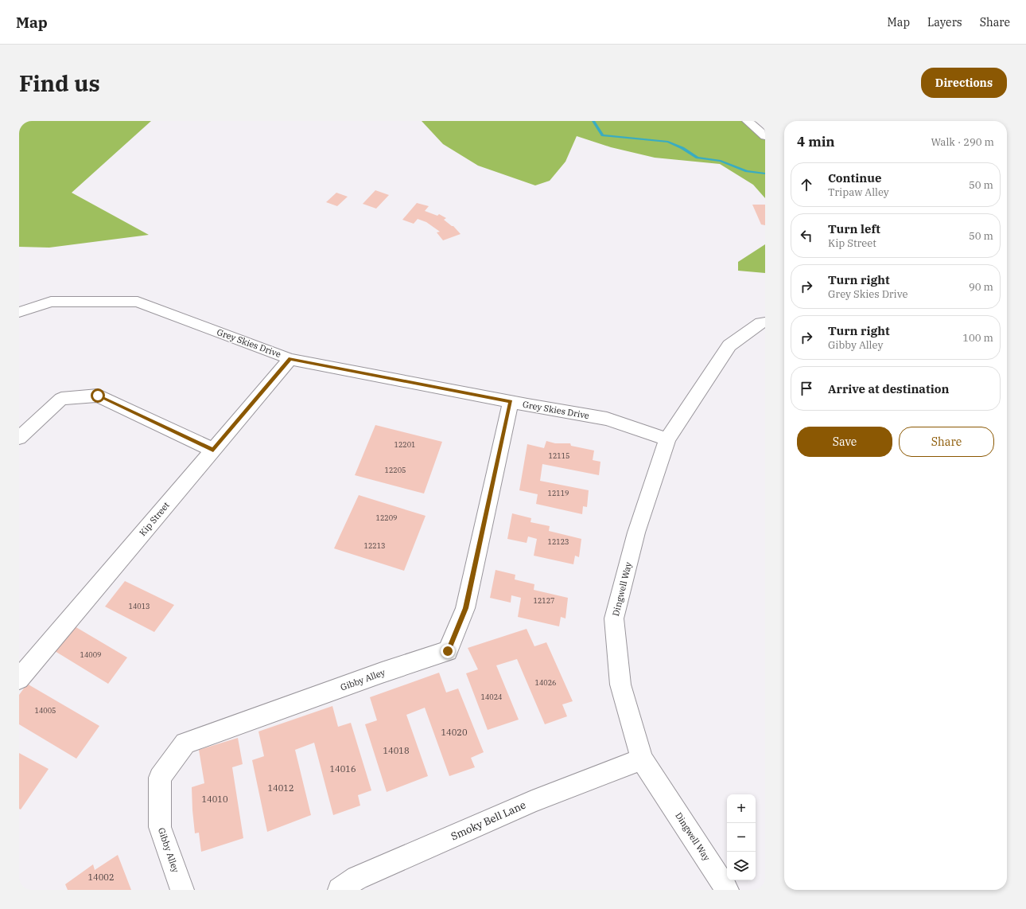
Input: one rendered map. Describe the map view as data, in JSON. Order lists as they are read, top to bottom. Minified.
{"streets":{"street":["Grey Skies Drive","Kip Street","Dingwell Way","Gibby Alley","Smoky Bell Lane"]},"crossings":[["Grey Skies Drive","Kip Street"],["Grey Skies Drive","Dingwell Way"],["Grey Skies Drive","Gibby Alley"],["Dingwell Way","Smoky Bell Lane"]],"house_numbers":["12201","12115","12205","12119","12209","12123","12213","12127","14013","14009","14026","14024","14005","14020","14018","14016","14012","14010","14002"],"page":{"header":"Map","nav":["Map","Layers","Share"],"buttons":["Directions",["Save","Share"]],"title":"Find us","heading":["4 min","Walk · 290 m"],"list":[["Continue","Tripaw Alley","50 m"],["Turn left","Kip Street","50 m"],["Turn right","Grey Skies Drive","90 m"],["Turn right","Gibby Alley","100 m"],"Arrive at destination"],"map_buttons":["+","−"]}}
